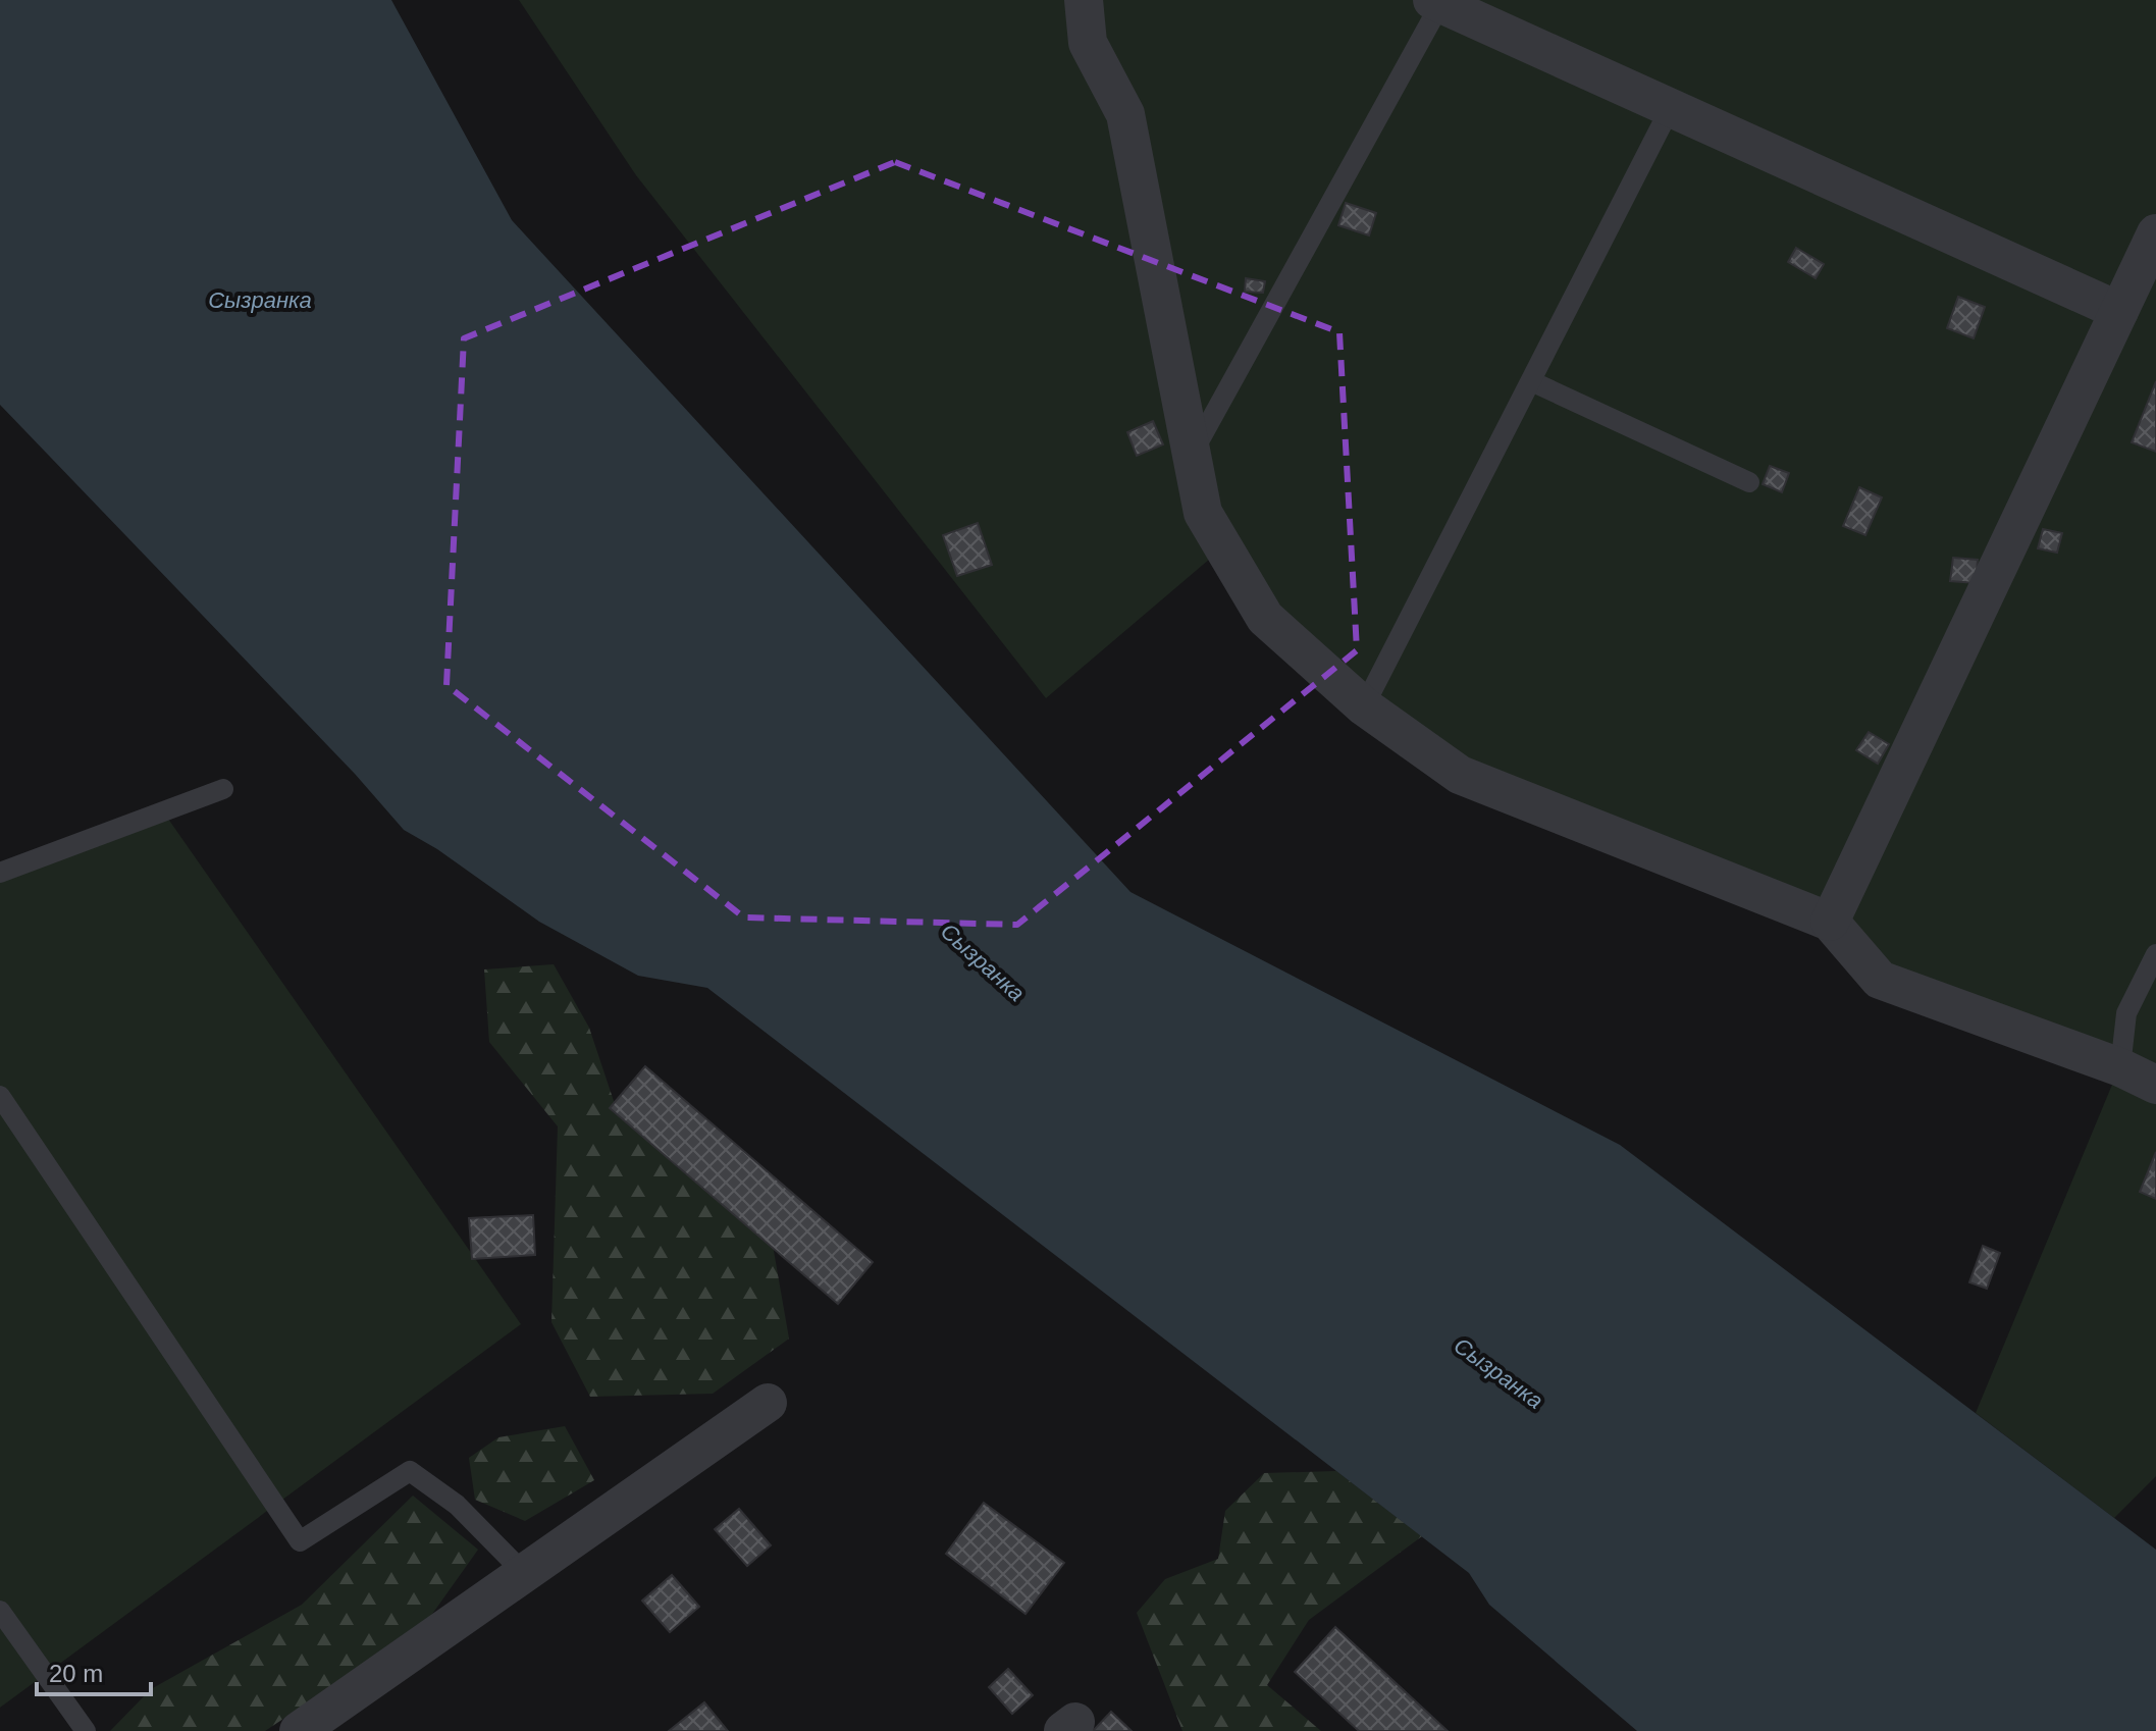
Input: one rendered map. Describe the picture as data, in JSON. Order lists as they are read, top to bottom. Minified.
{"water":["Сызранка"],"scale_bar":"20 m"}
